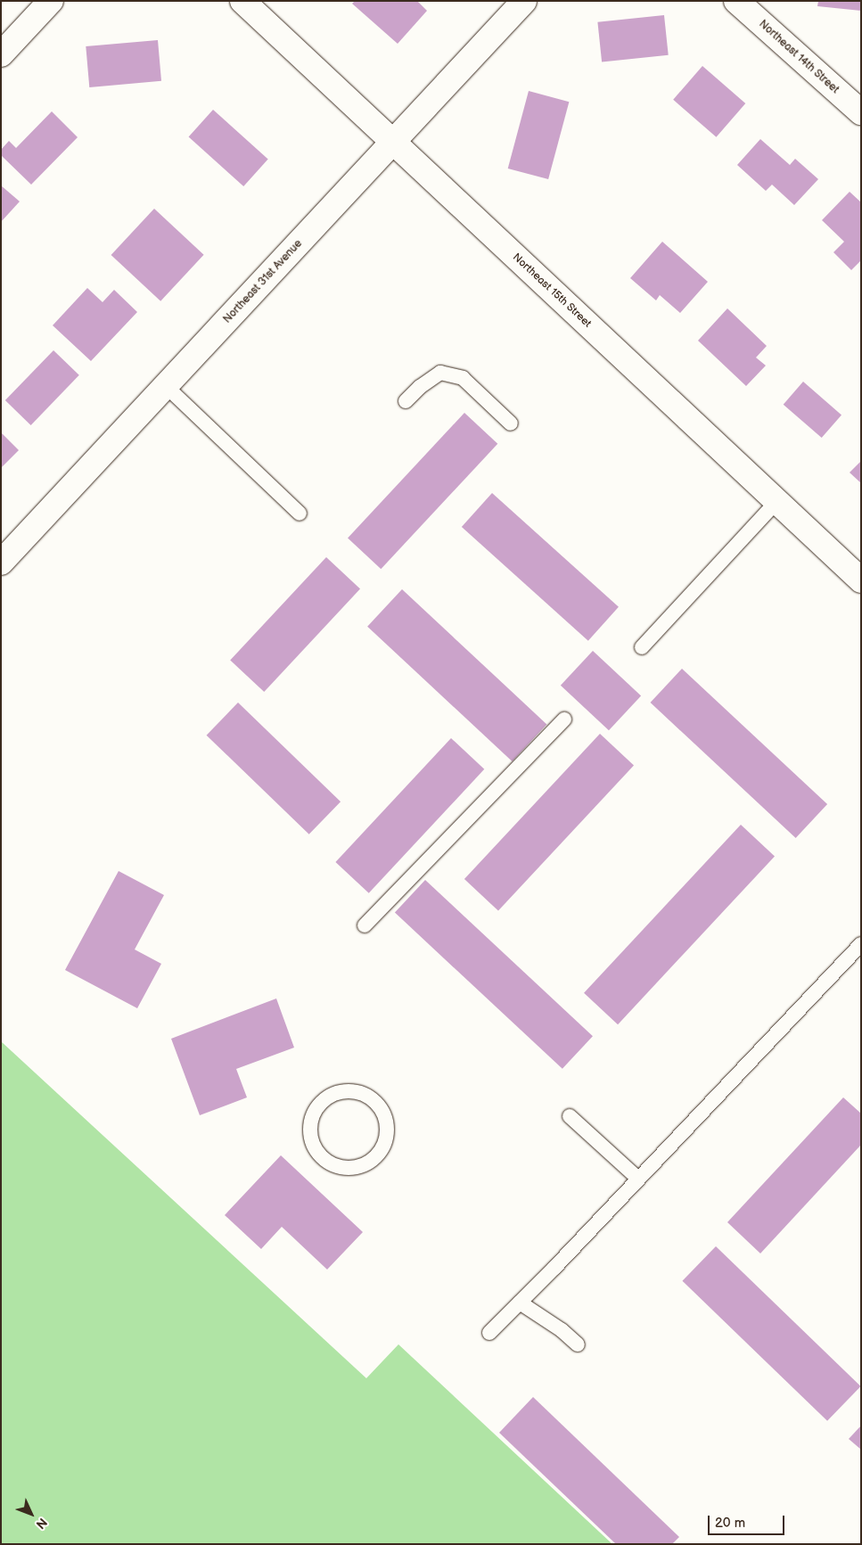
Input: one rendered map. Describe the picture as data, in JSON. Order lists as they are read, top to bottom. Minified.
{"streets":{"street":["Northeast 14th Street","Northeast 31st Avenue","Northeast 15th Street"]},"crossings":[["Northeast 31st Avenue","Northeast 15th Street"]],"scale_bar":"20 m","north":"bottom right"}
